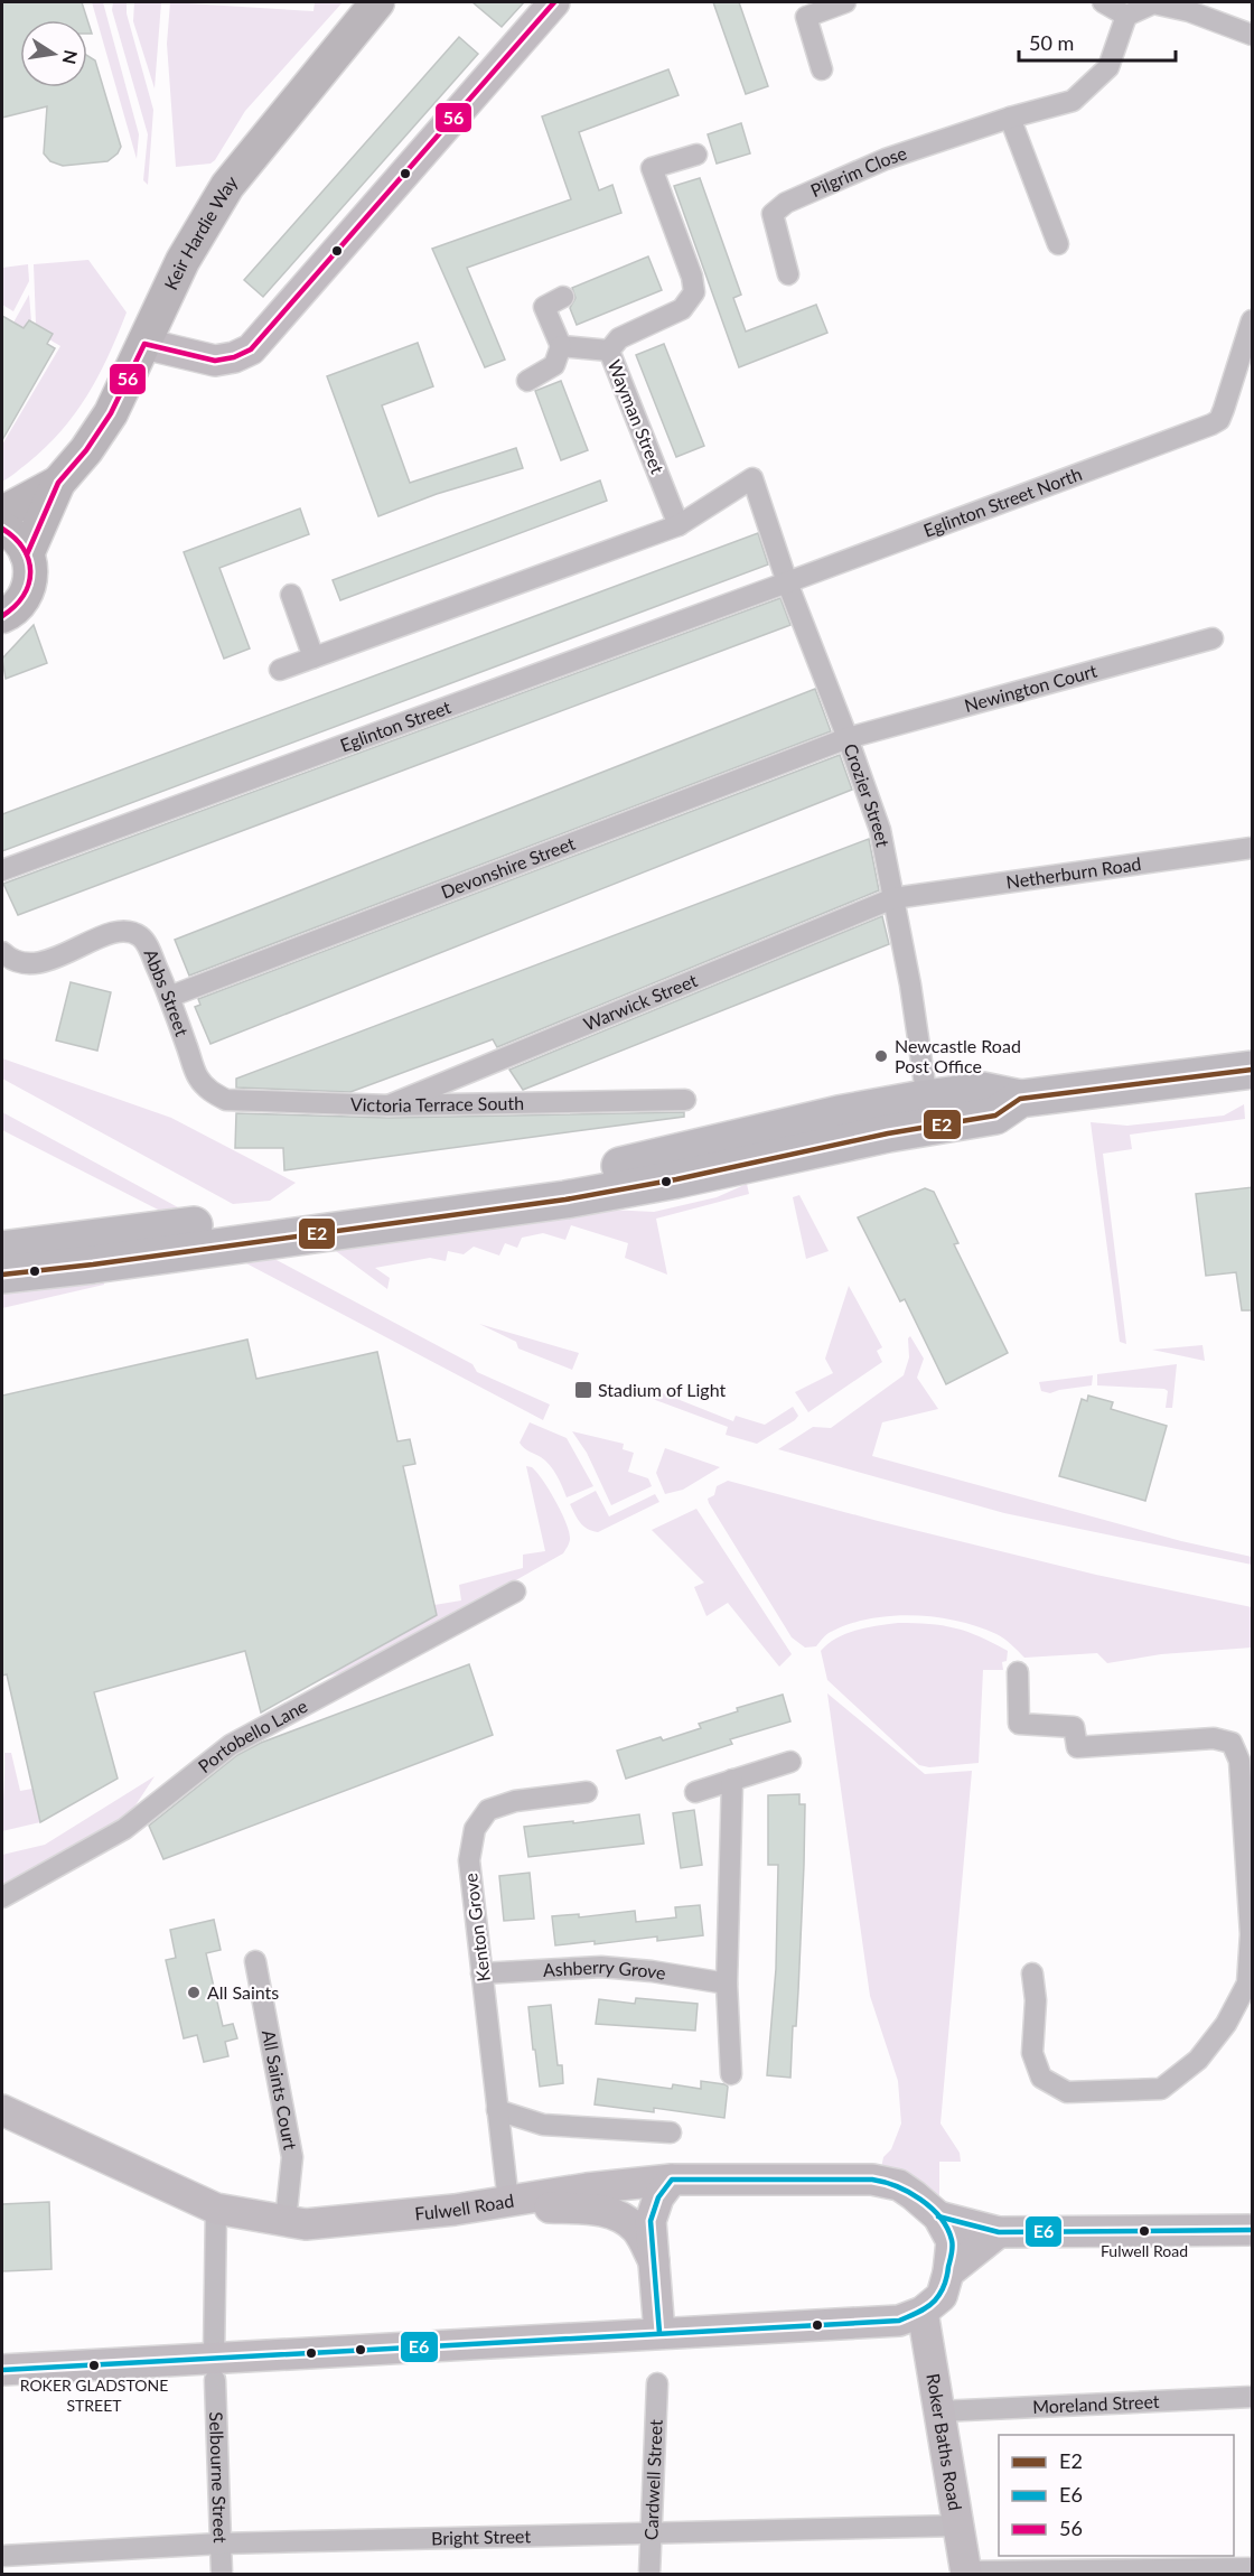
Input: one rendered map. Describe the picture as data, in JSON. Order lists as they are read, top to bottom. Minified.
{"streets":{"main road":["Keir Hardie Way"],"street":["Pilgrim Close","Wayman Street","Eglinton Street North","Newington Court","Eglinton Street","Crozier Street","Devonshire Street","Netherburn Road","Abbs Street","Warwick Street","Victoria Terrace South","Portobello Lane","Kenton Grove","Ashberry Grove","All Saints Court","Fulwell Road","Moreland Street","Roker Baths Road","Selbourne Street","Cardwell Street","Bright Street"]},"crossings":[["Wayman Street","Crozier Street"],["Eglinton Street North","Eglinton Street"],["Eglinton Street North","Crozier Street"],["Newington Court","Crozier Street"],["Newington Court","Devonshire Street"],["Eglinton Street","Crozier Street"],["Crozier Street","Devonshire Street"],["Crozier Street","Netherburn Road"],["Crozier Street","Warwick Street"],["Devonshire Street","Abbs Street"],["Netherburn Road","Warwick Street"],["Abbs Street","Victoria Terrace South"],["Warwick Street","Victoria Terrace South"],["Kenton Grove","Ashberry Grove"],["Kenton Grove","Fulwell Road"],["All Saints Court","Fulwell Road"],["Fulwell Road","Roker Baths Road"],["Fulwell Road","Selbourne Street"],["Moreland Street","Roker Baths Road"],["Roker Baths Road","Bright Street"],["Selbourne Street","Bright Street"],["Cardwell Street","Bright Street"]],"places":{"other":["Newcastle Road Post Office","All Saints","Fulwell Road","ROKER GLADSTONE STREET"],"transit":["Stadium of Light"]},"lines":["transit line 56","transit line E2","transit line E6"],"legend":["E2","E6","56"],"scale_bar":"50 m","north":"right"}
